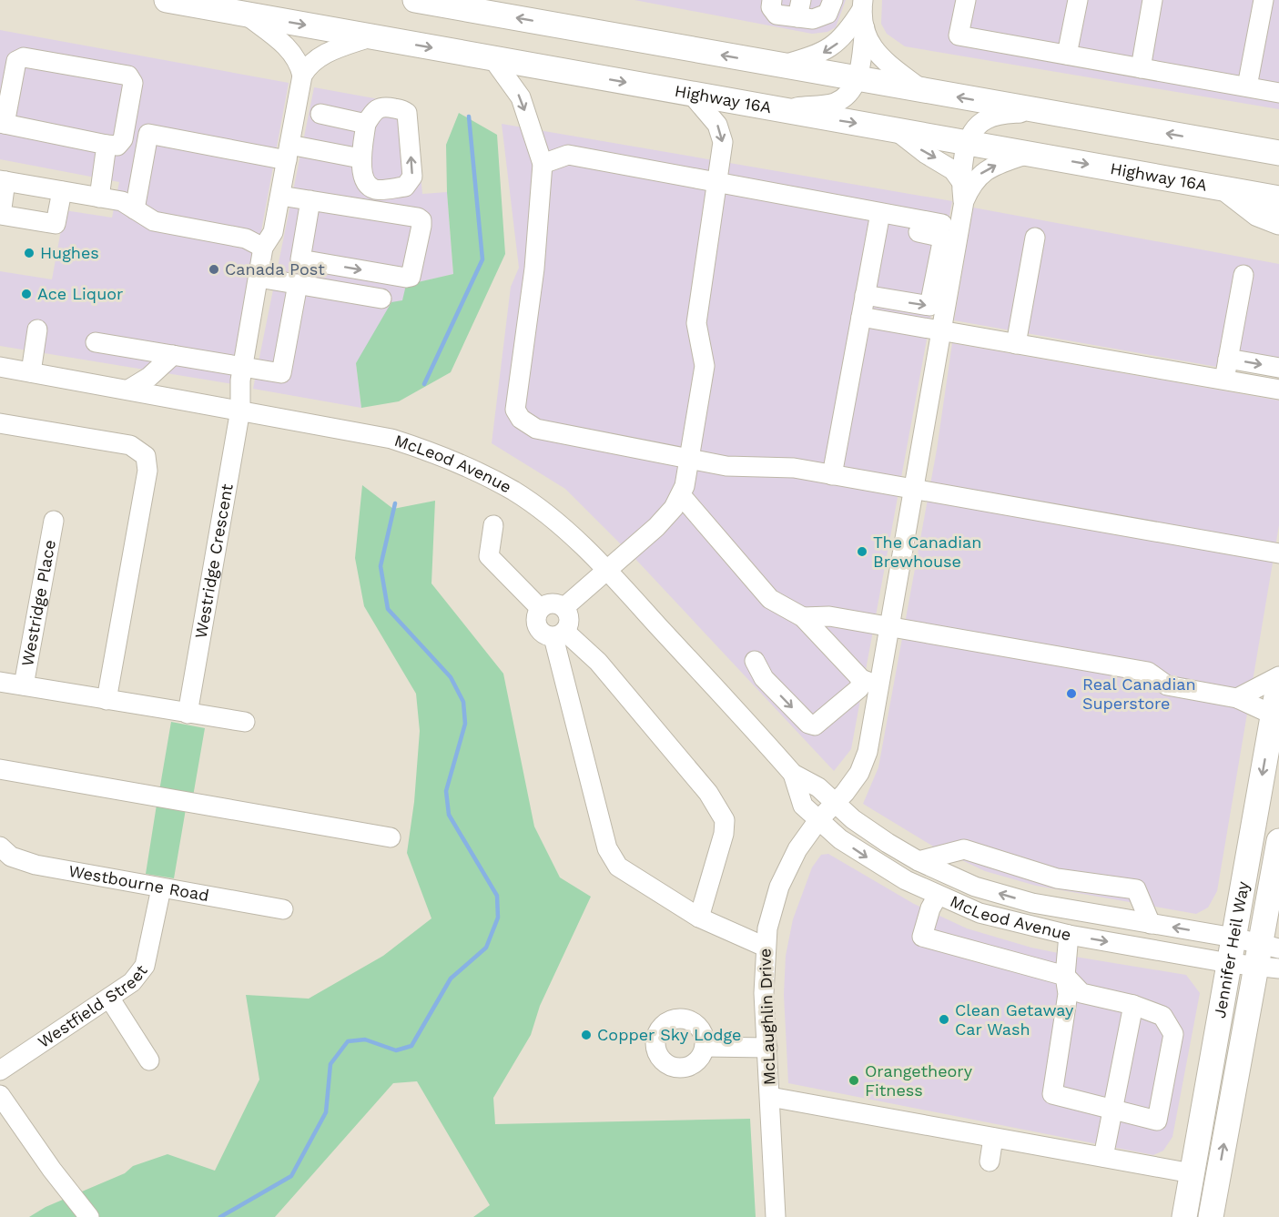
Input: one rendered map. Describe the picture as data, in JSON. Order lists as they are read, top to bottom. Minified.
{"streets":{"main road":["Highway 16A","Jennifer Heil Way"],"street":["McLeod Avenue","Westridge Crescent","Westridge Place","Westbourne Road","Westfield Street","McLaughlin Drive"]},"crossings":[["McLeod Avenue","Westridge Crescent"],["McLeod Avenue","Jennifer Heil Way"],["McLeod Avenue","McLaughlin Drive"],["Westbourne Road","Westfield Street"]],"places":["Hughes","Canada Post","Ace Liquor","The Canadian Brewhouse","Real Canadian Superstore","Clean Getaway Car Wash","Copper Sky Lodge","Orangetheory Fitness"]}
